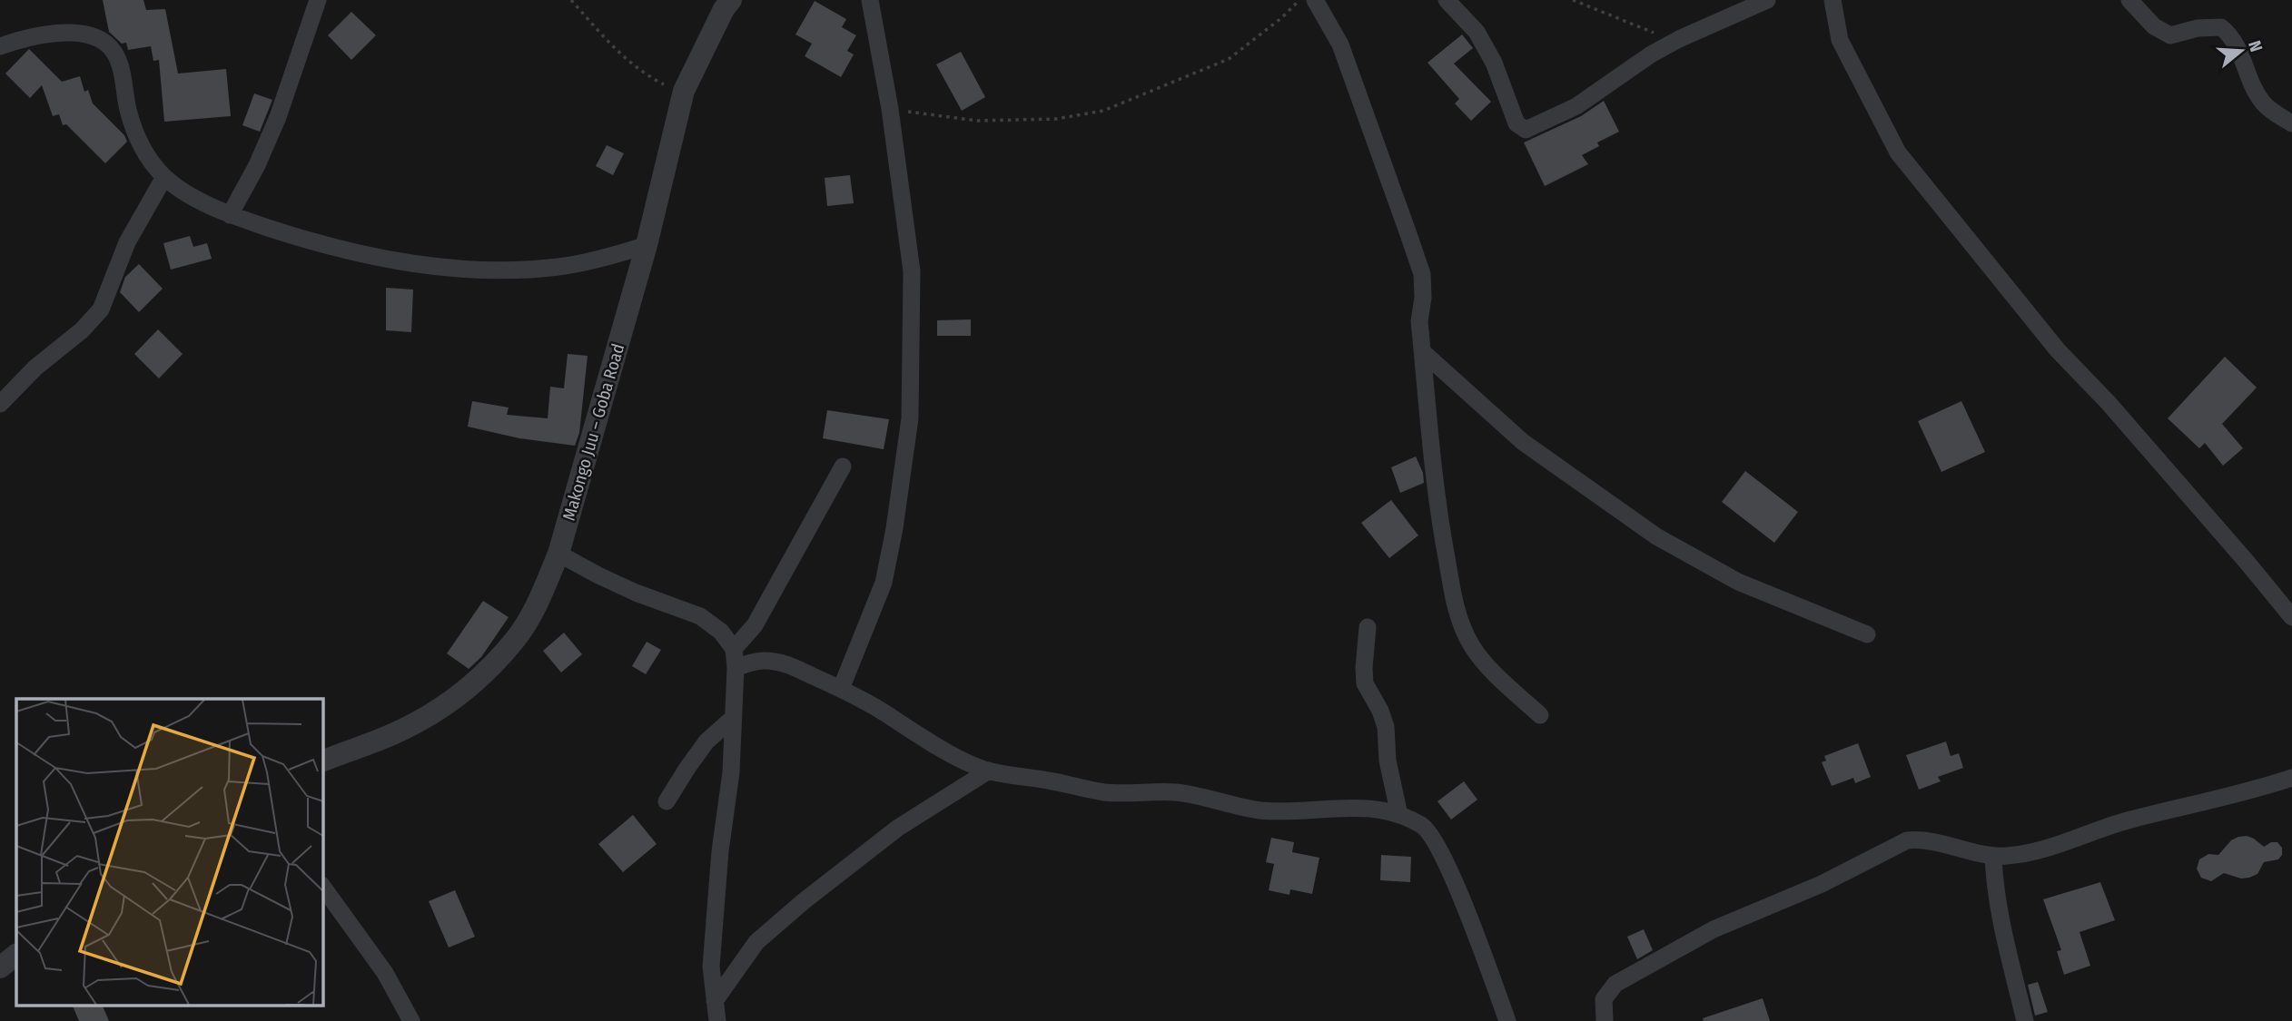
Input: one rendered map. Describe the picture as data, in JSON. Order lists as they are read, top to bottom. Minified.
{"streets":{"street":["Makongo Juu – Goba Road"]},"north":"right"}
